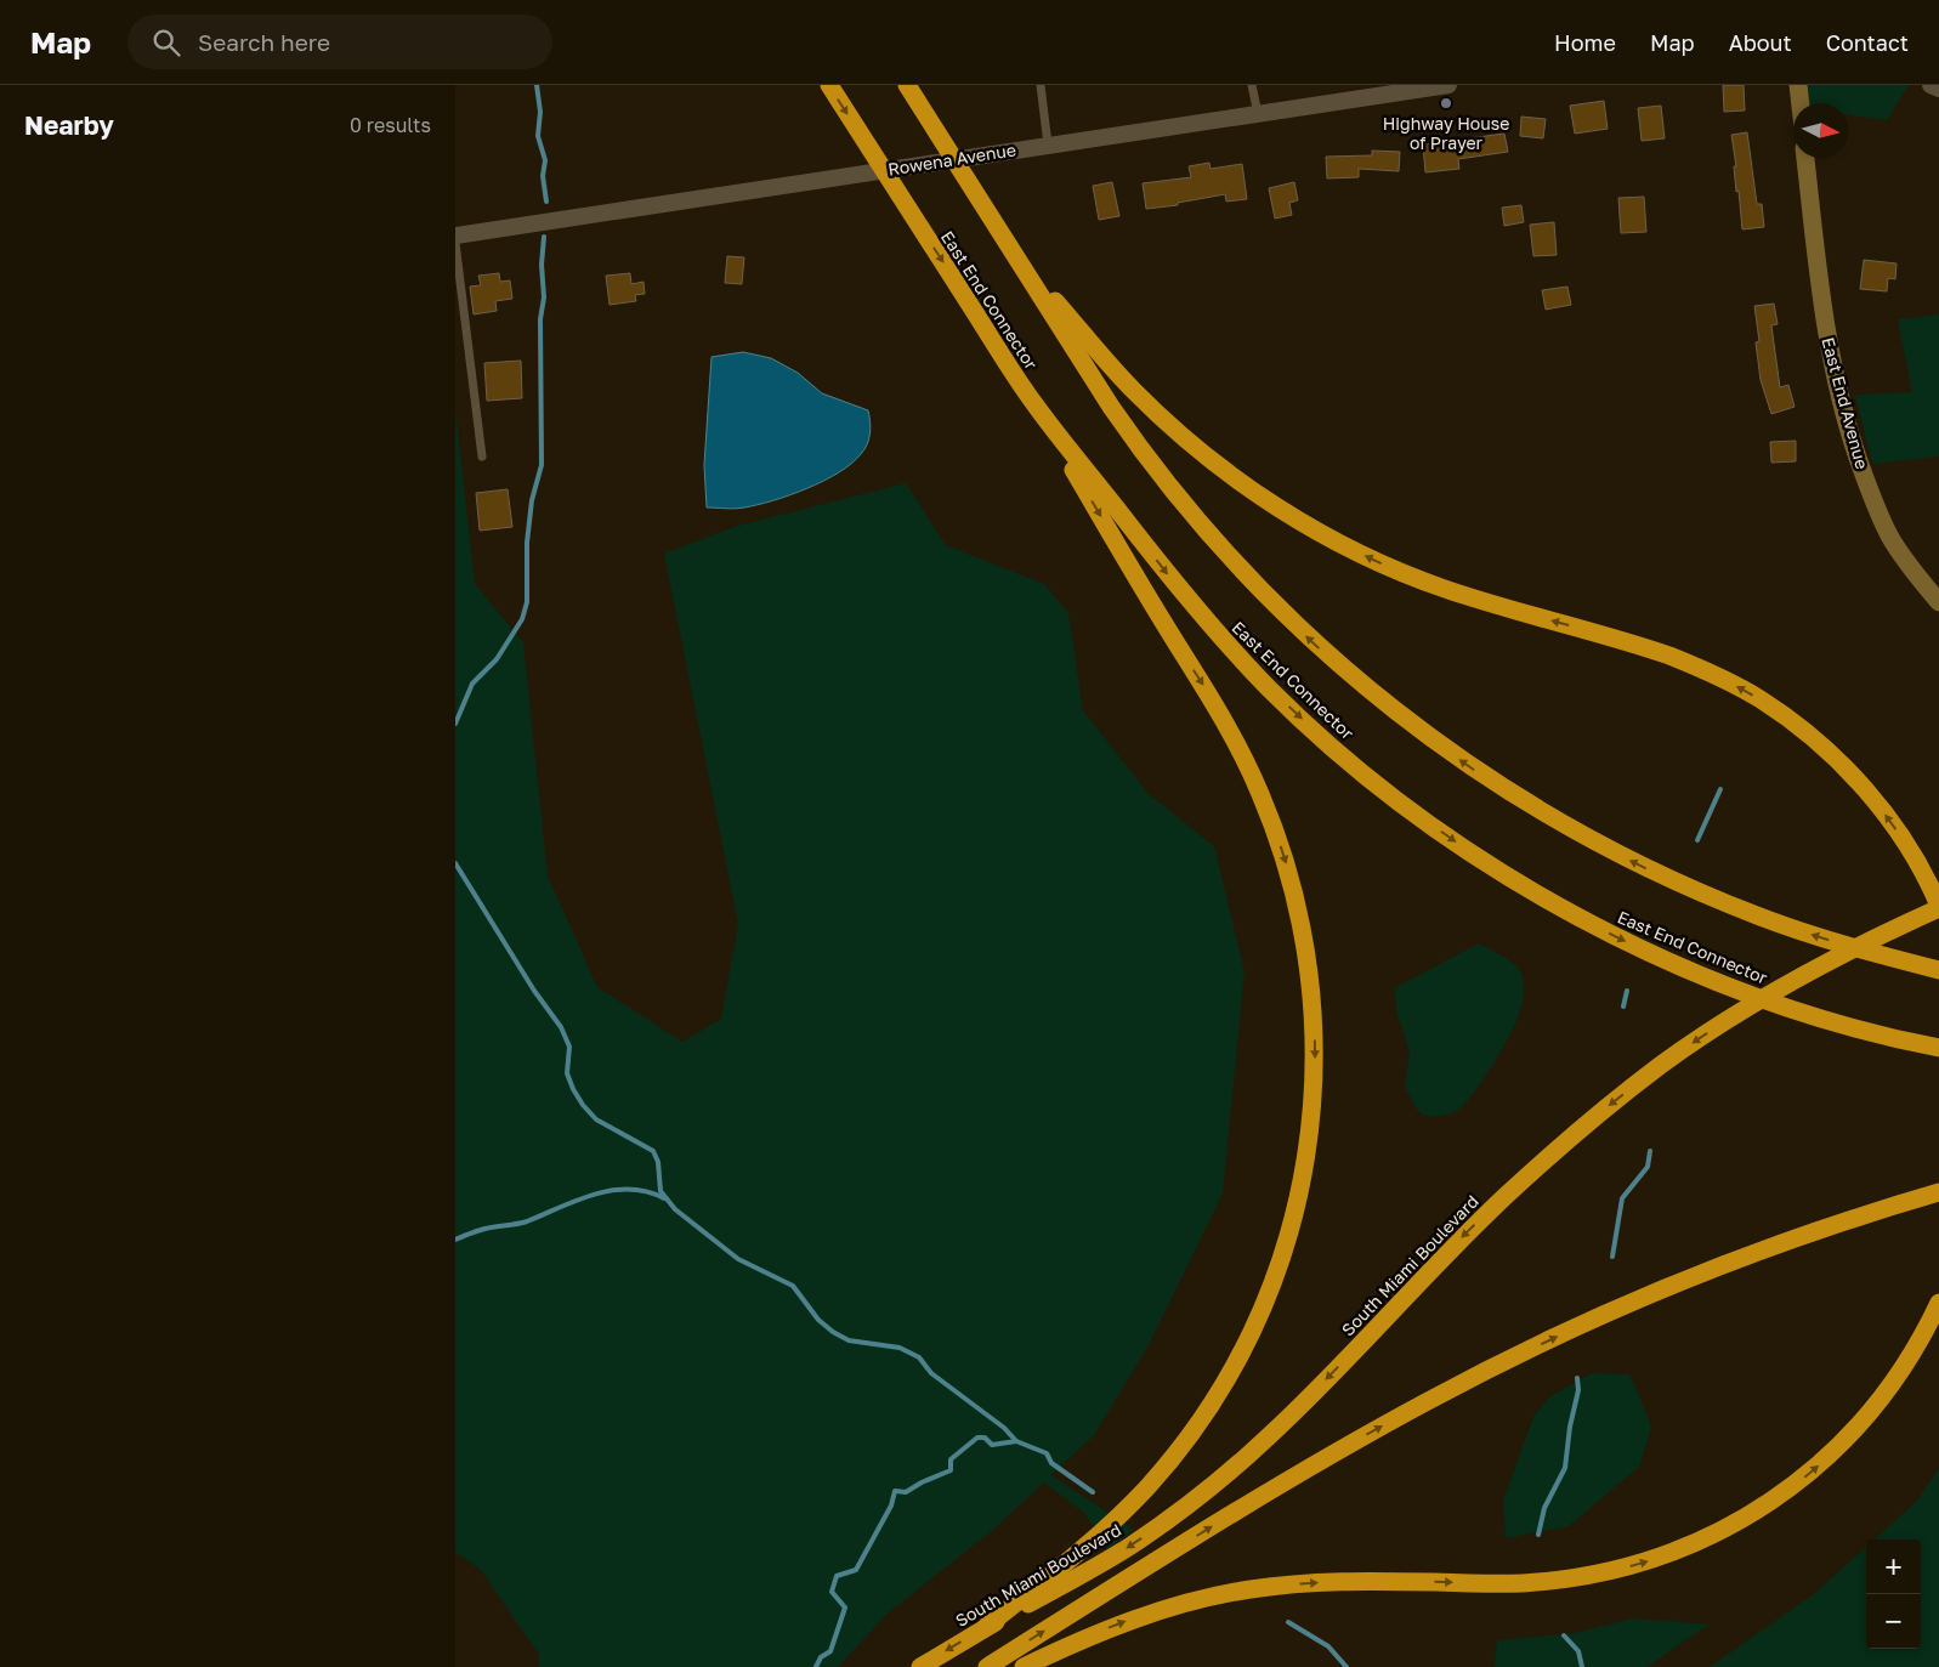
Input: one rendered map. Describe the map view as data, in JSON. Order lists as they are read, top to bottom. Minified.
{"streets":{"highway":["East End Connector","South Miami Boulevard"],"street":["Rowena Avenue","East End Avenue"]},"places":["Highway House of Prayer"],"north":"right","page":{"header":"Map","search":"Search here","nav":["Home","Map","About","Contact"],"heading":["Nearby","0 results"],"map_buttons":["+","−"]}}
